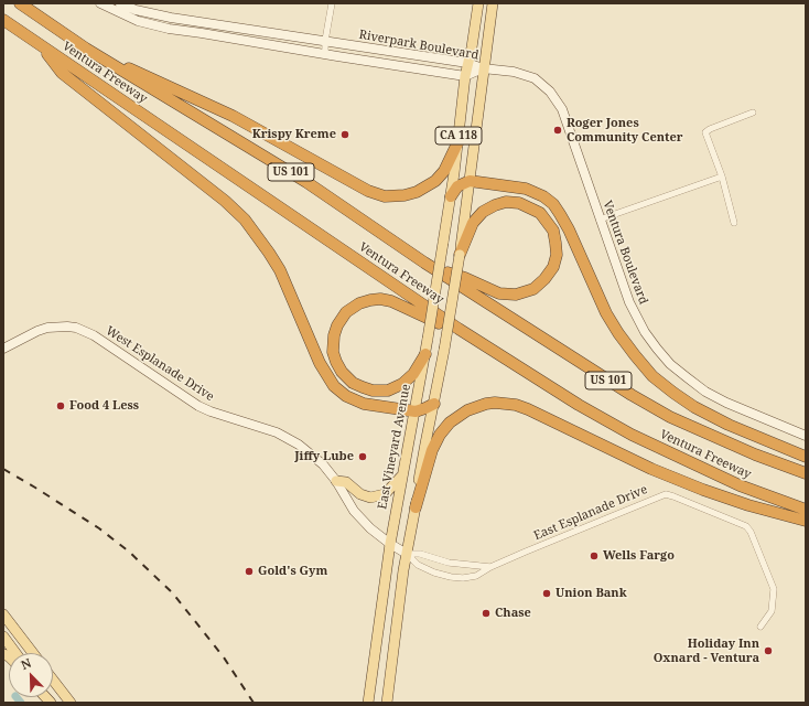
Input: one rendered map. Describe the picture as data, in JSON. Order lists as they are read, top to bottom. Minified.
{"streets":{"highway":["Ventura Freeway","US 101"],"main road":["CA 118","East Vineyard Avenue"],"street":["Riverpark Boulevard","Ventura Boulevard","West Esplanade Drive","East Esplanade Drive"]},"crossings":[["Riverpark Boulevard","CA 118"],["Riverpark Boulevard","Ventura Boulevard"],["CA 118","Ventura Boulevard"],["CA 118","East Vineyard Avenue"],["West Esplanade Drive","East Vineyard Avenue"],["West Esplanade Drive","East Esplanade Drive"]],"places":["Roger Jones Community Center","Krispy Kreme","Food 4 Less","Jiffy Lube","Wells Fargo","Gold's Gym","Union Bank","Chase","Holiday Inn Oxnard - Ventura"],"north":"top left"}
